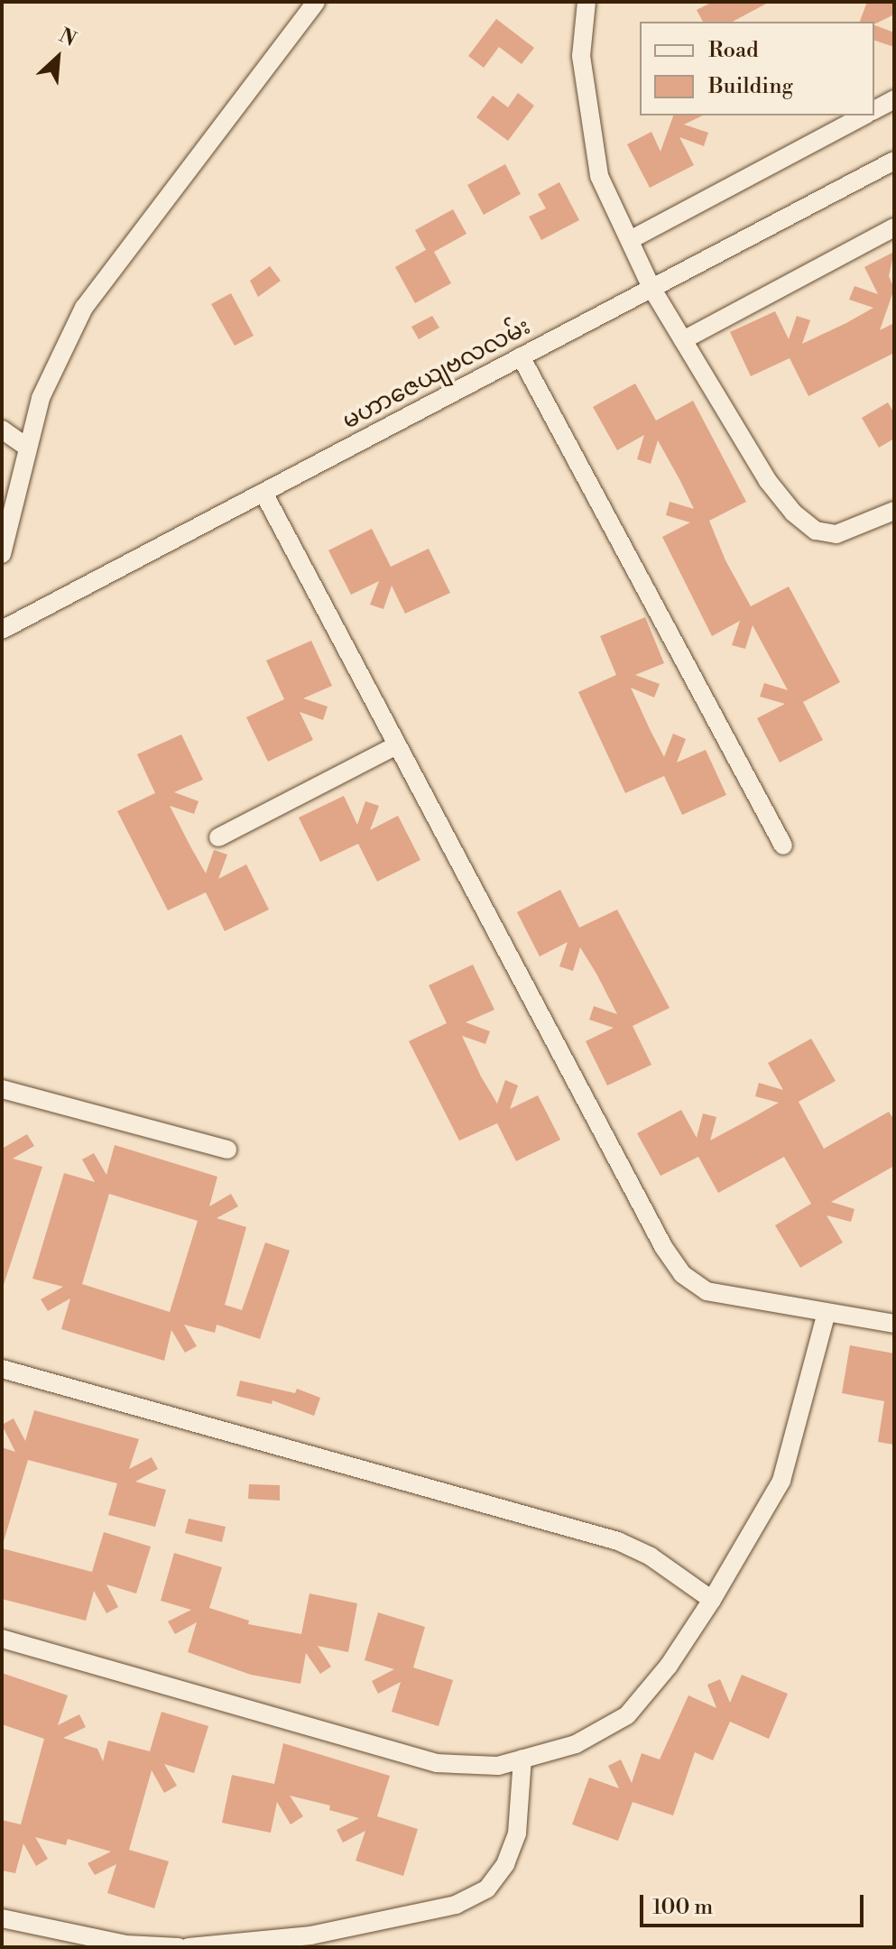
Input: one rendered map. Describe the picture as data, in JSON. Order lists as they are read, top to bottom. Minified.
{"streets":{"street":["မဟာဇေယျဗလလမ်း"]},"legend":["Road","Building"],"scale_bar":"100 m","north":"top right"}
